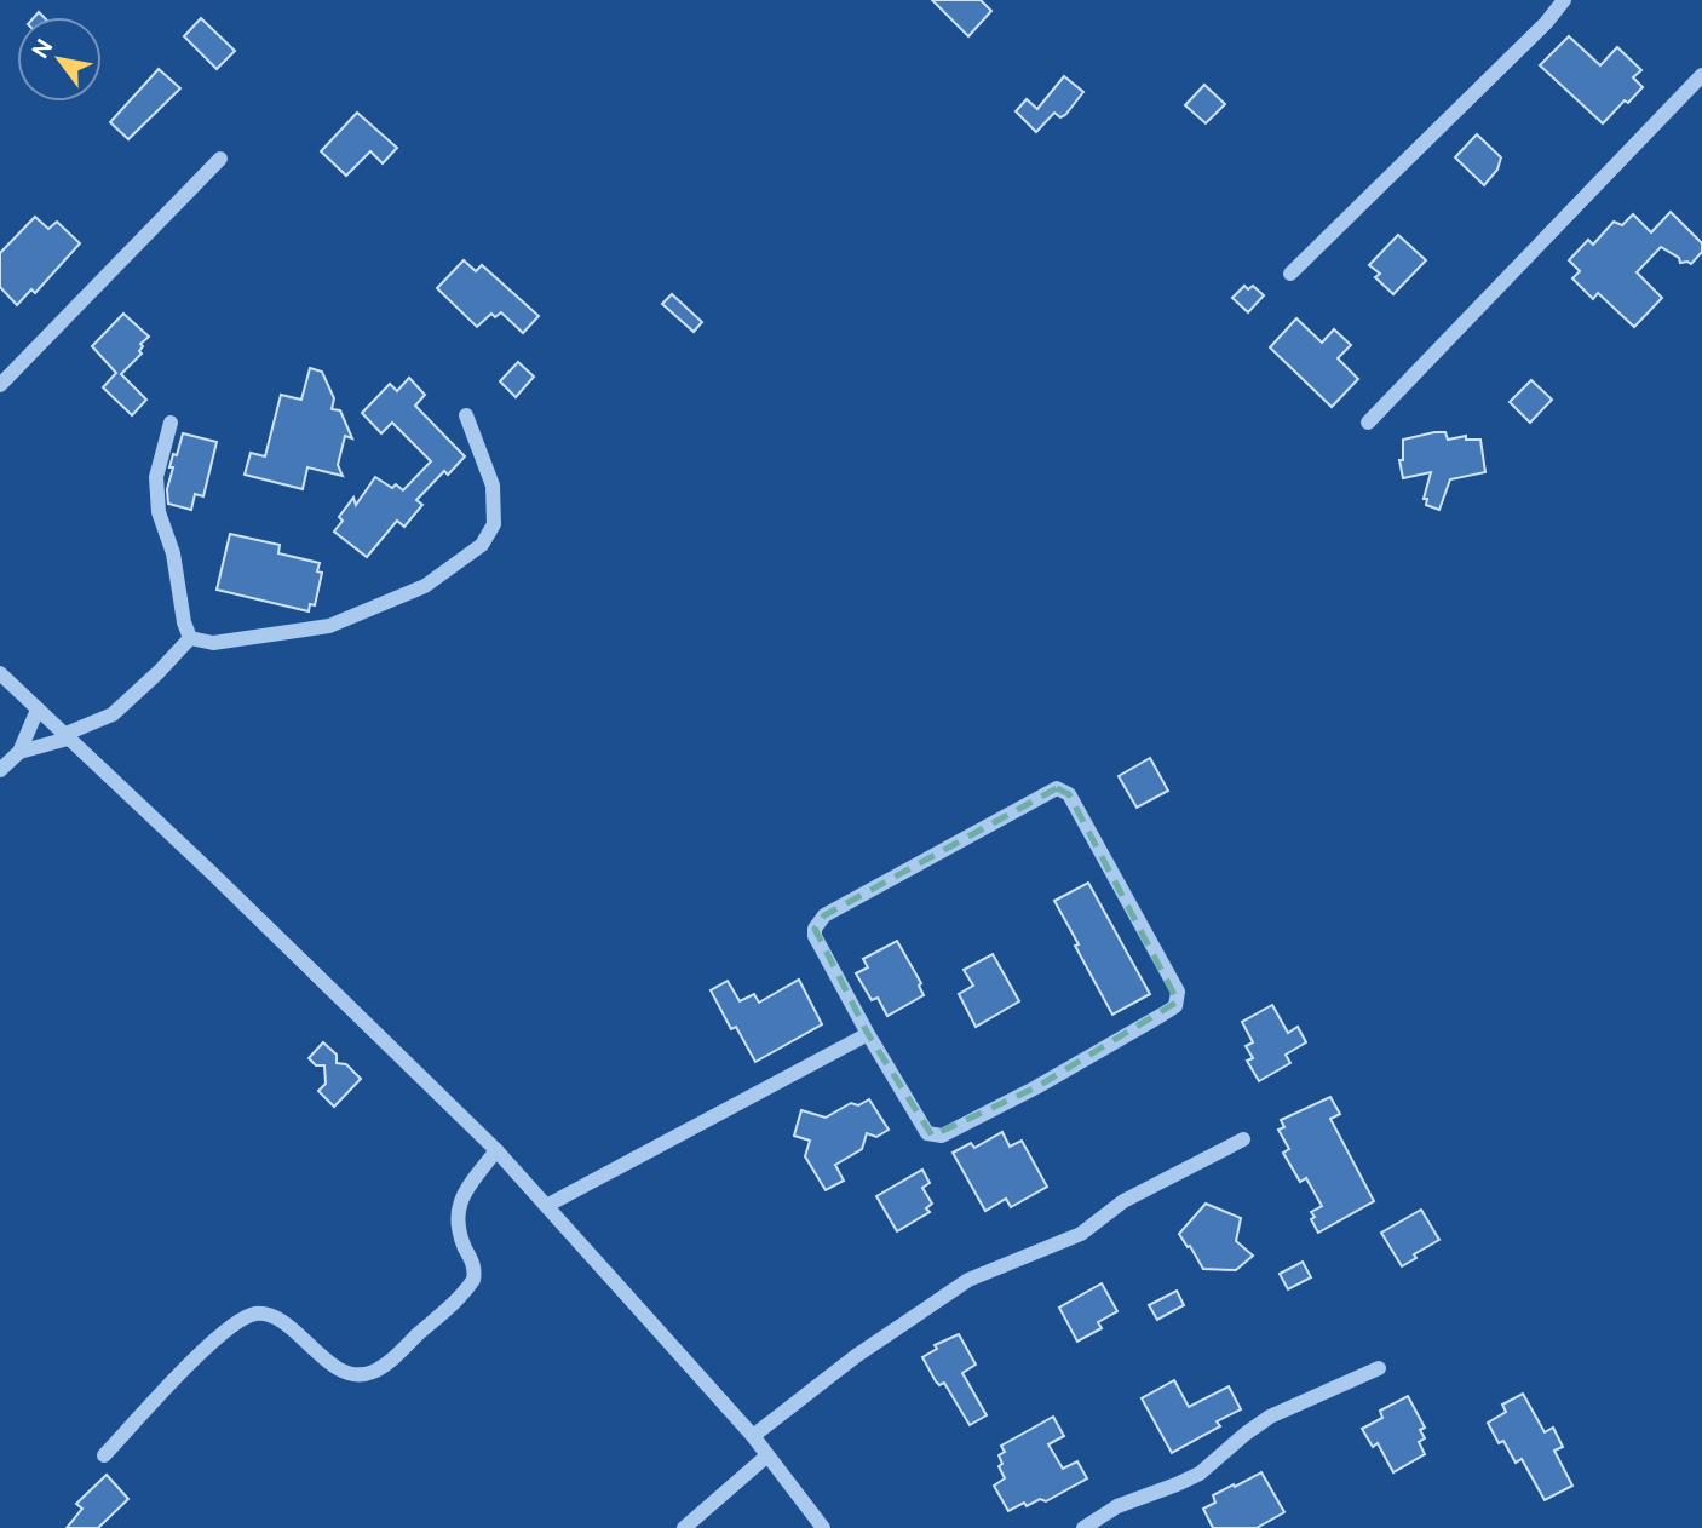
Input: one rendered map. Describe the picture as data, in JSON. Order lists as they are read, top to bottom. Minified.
{"north":"top left"}
